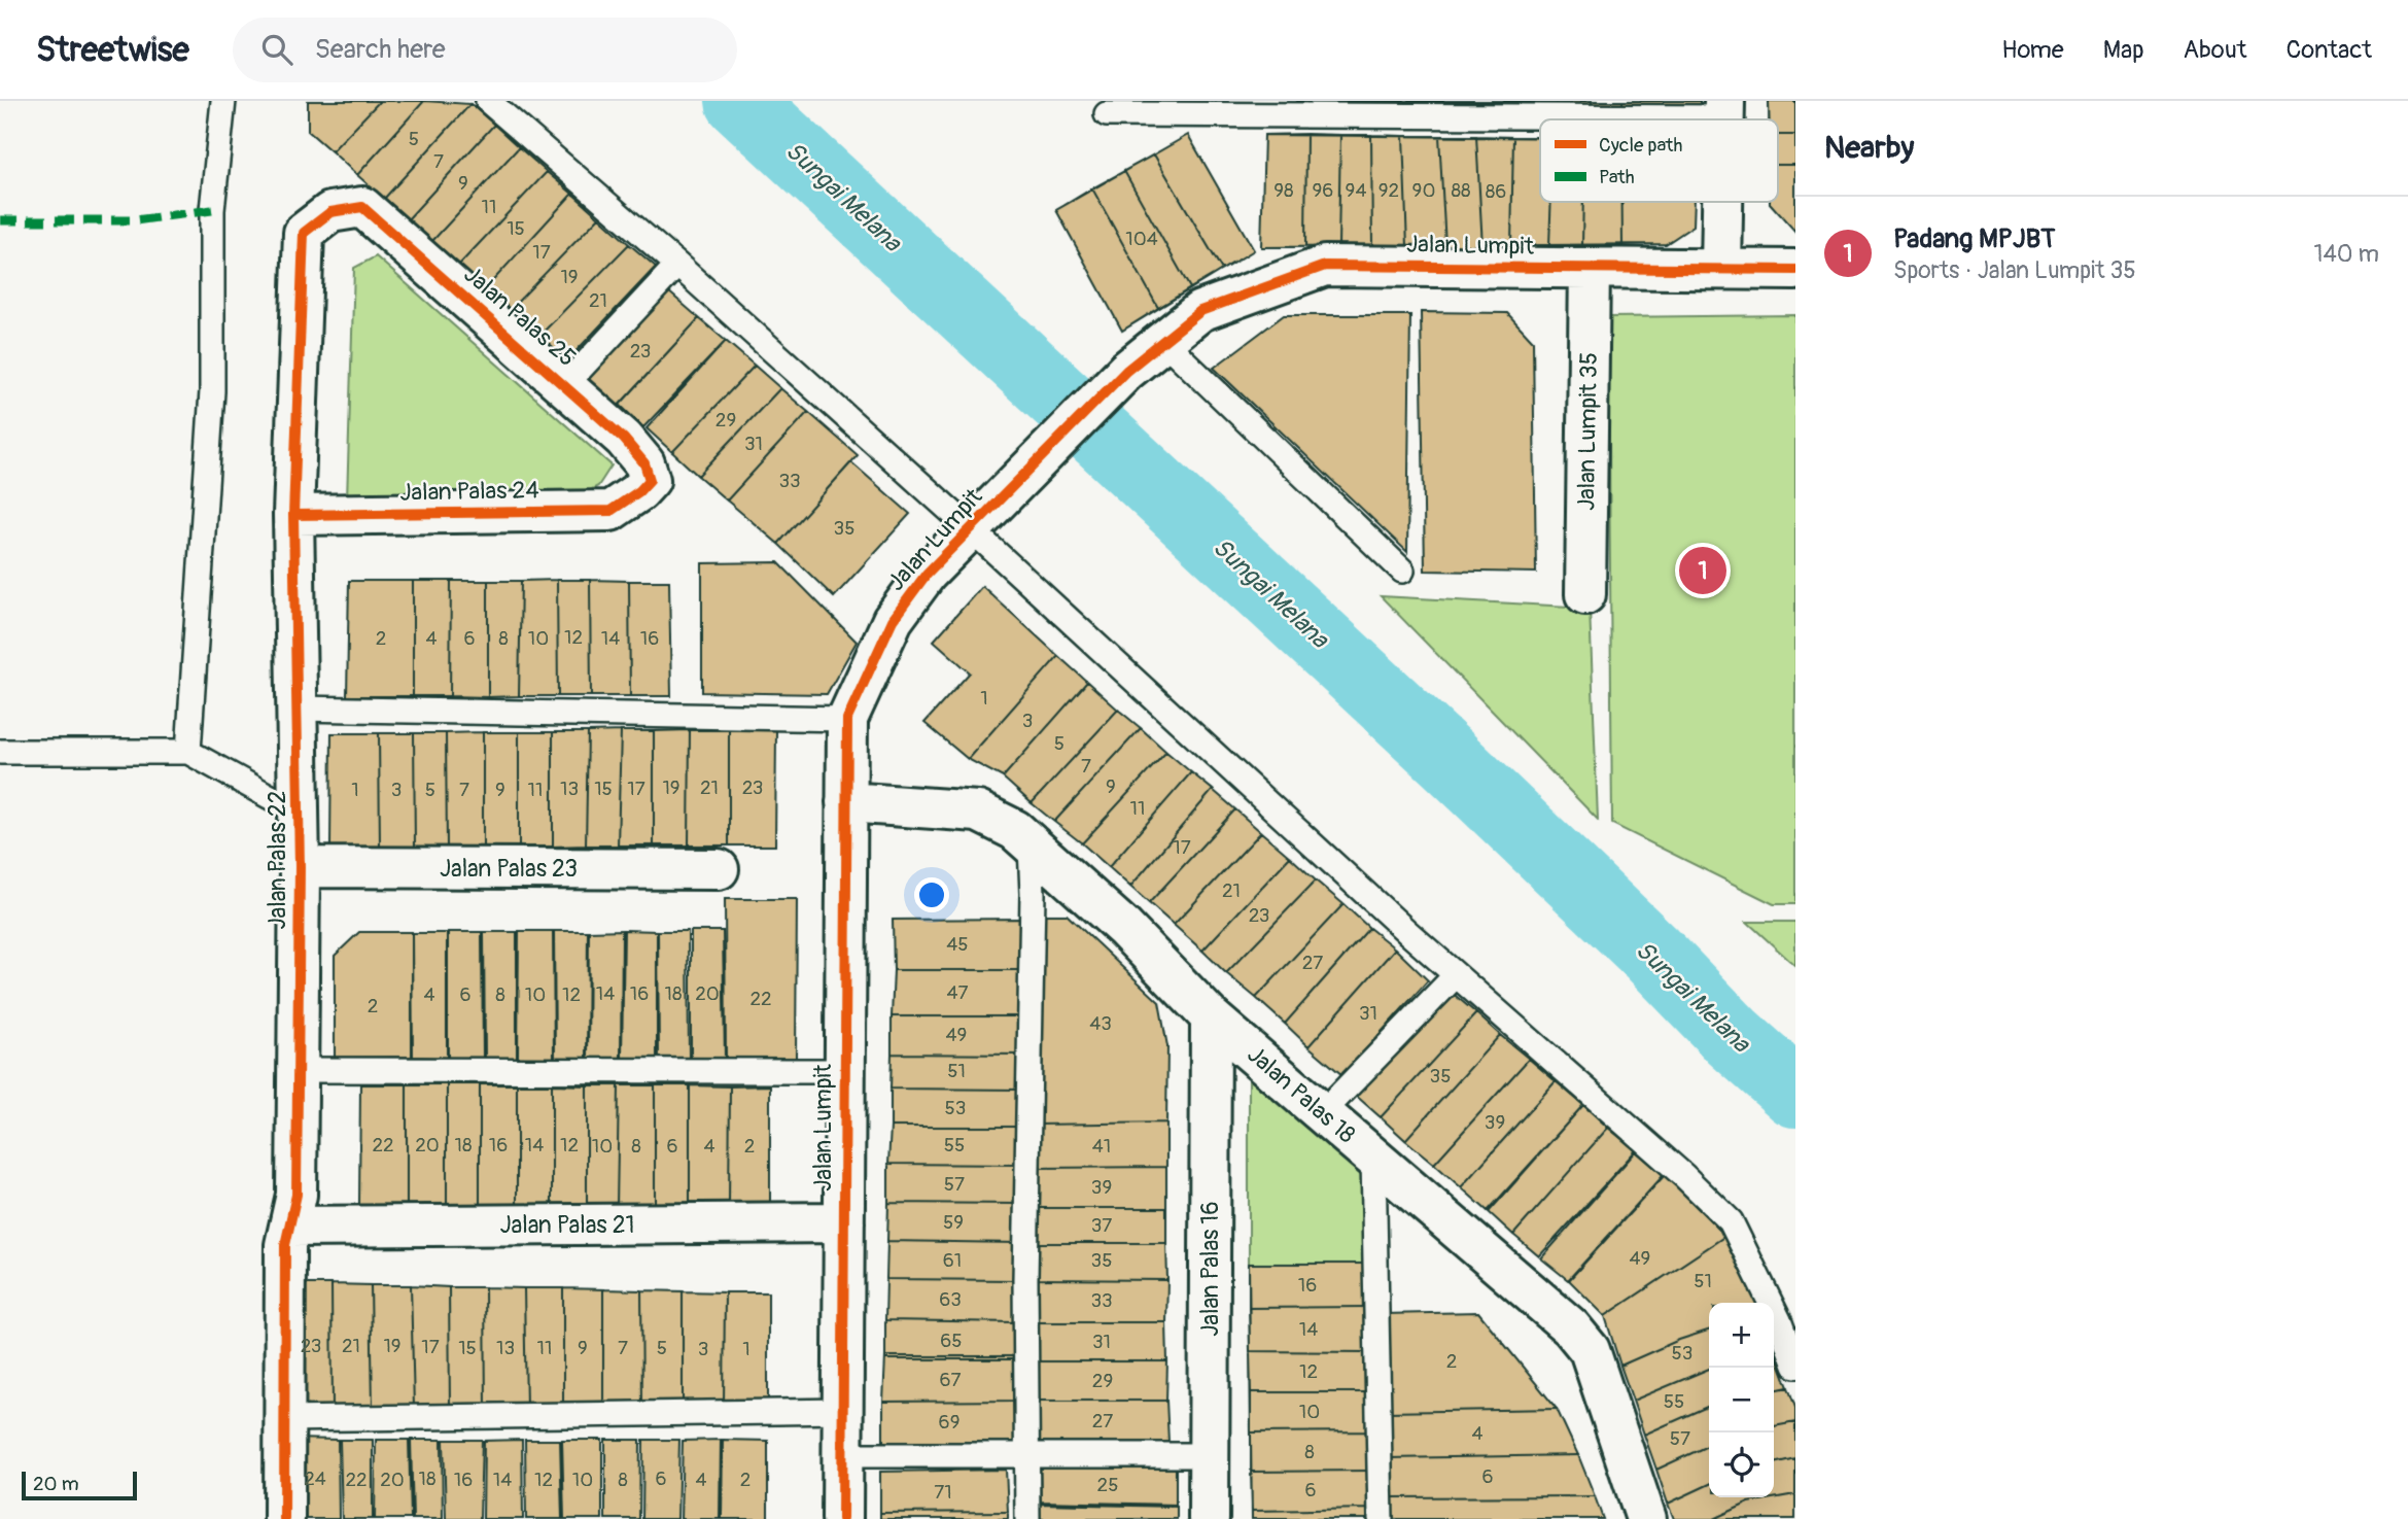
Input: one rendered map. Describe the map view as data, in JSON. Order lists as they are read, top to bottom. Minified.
{"streets":{"street":["Jalan Lumpit","Jalan Palas 25","Jalan Lumpit 35","Jalan Palas 24","Jalan Palas 22","Jalan Palas 23","Jalan Palas 18","Jalan Palas 21","Jalan Palas 16"]},"crossings":[["Jalan Lumpit","Jalan Lumpit 35"],["Jalan Lumpit","Jalan Palas 18"],["Jalan Lumpit","Jalan Palas 21"],["Jalan Palas 25","Jalan Palas 24"],["Jalan Palas 25","Jalan Palas 22"],["Jalan Palas 24","Jalan Palas 22"],["Jalan Palas 22","Jalan Palas 23"],["Jalan Palas 22","Jalan Palas 21"],["Jalan Palas 18","Jalan Palas 16"]],"water":["Sungai Melana"],"house_numbers":["5","7","9","98","96","94","92","90","88","86","11","15","104","17","19","21","23","29","31","33","35","12","2","4","6","8","10","14","16","1","3","5","7","9","19","21","23","13","15","17","1","3","5","7","9","11","11","17","21","23","45","27","47","14","16","18","20","4","6","8","10","12","22","2","31","43","49","51","35","53","39","22","20","18","16","14","12","55","10","8","6","4","2","41","57","39","59","37","49","61","35","51","16","63","33","14","65","31","23","21","19","17","15","13","11","9","7","5","3","1","53","2","12","67","29","55","10","27","69","4","57","8","6","24","18","6","22","20","16","14","12","10","8","4","2","25","6","71"],"legend":["Cycle path","Path"],"scale_bar":"20 m","page":{"header":"Streetwise","search":"Search here","nav":["Home","Map","About","Contact"],"heading":"Nearby","list":[{"mark":"1","name":"Padang MPJBT","note":"Sports · Jalan Lumpit 35","value":"140 m"}],"pins":"1","map_buttons":["+","−"],"scale":"20 m"}}
